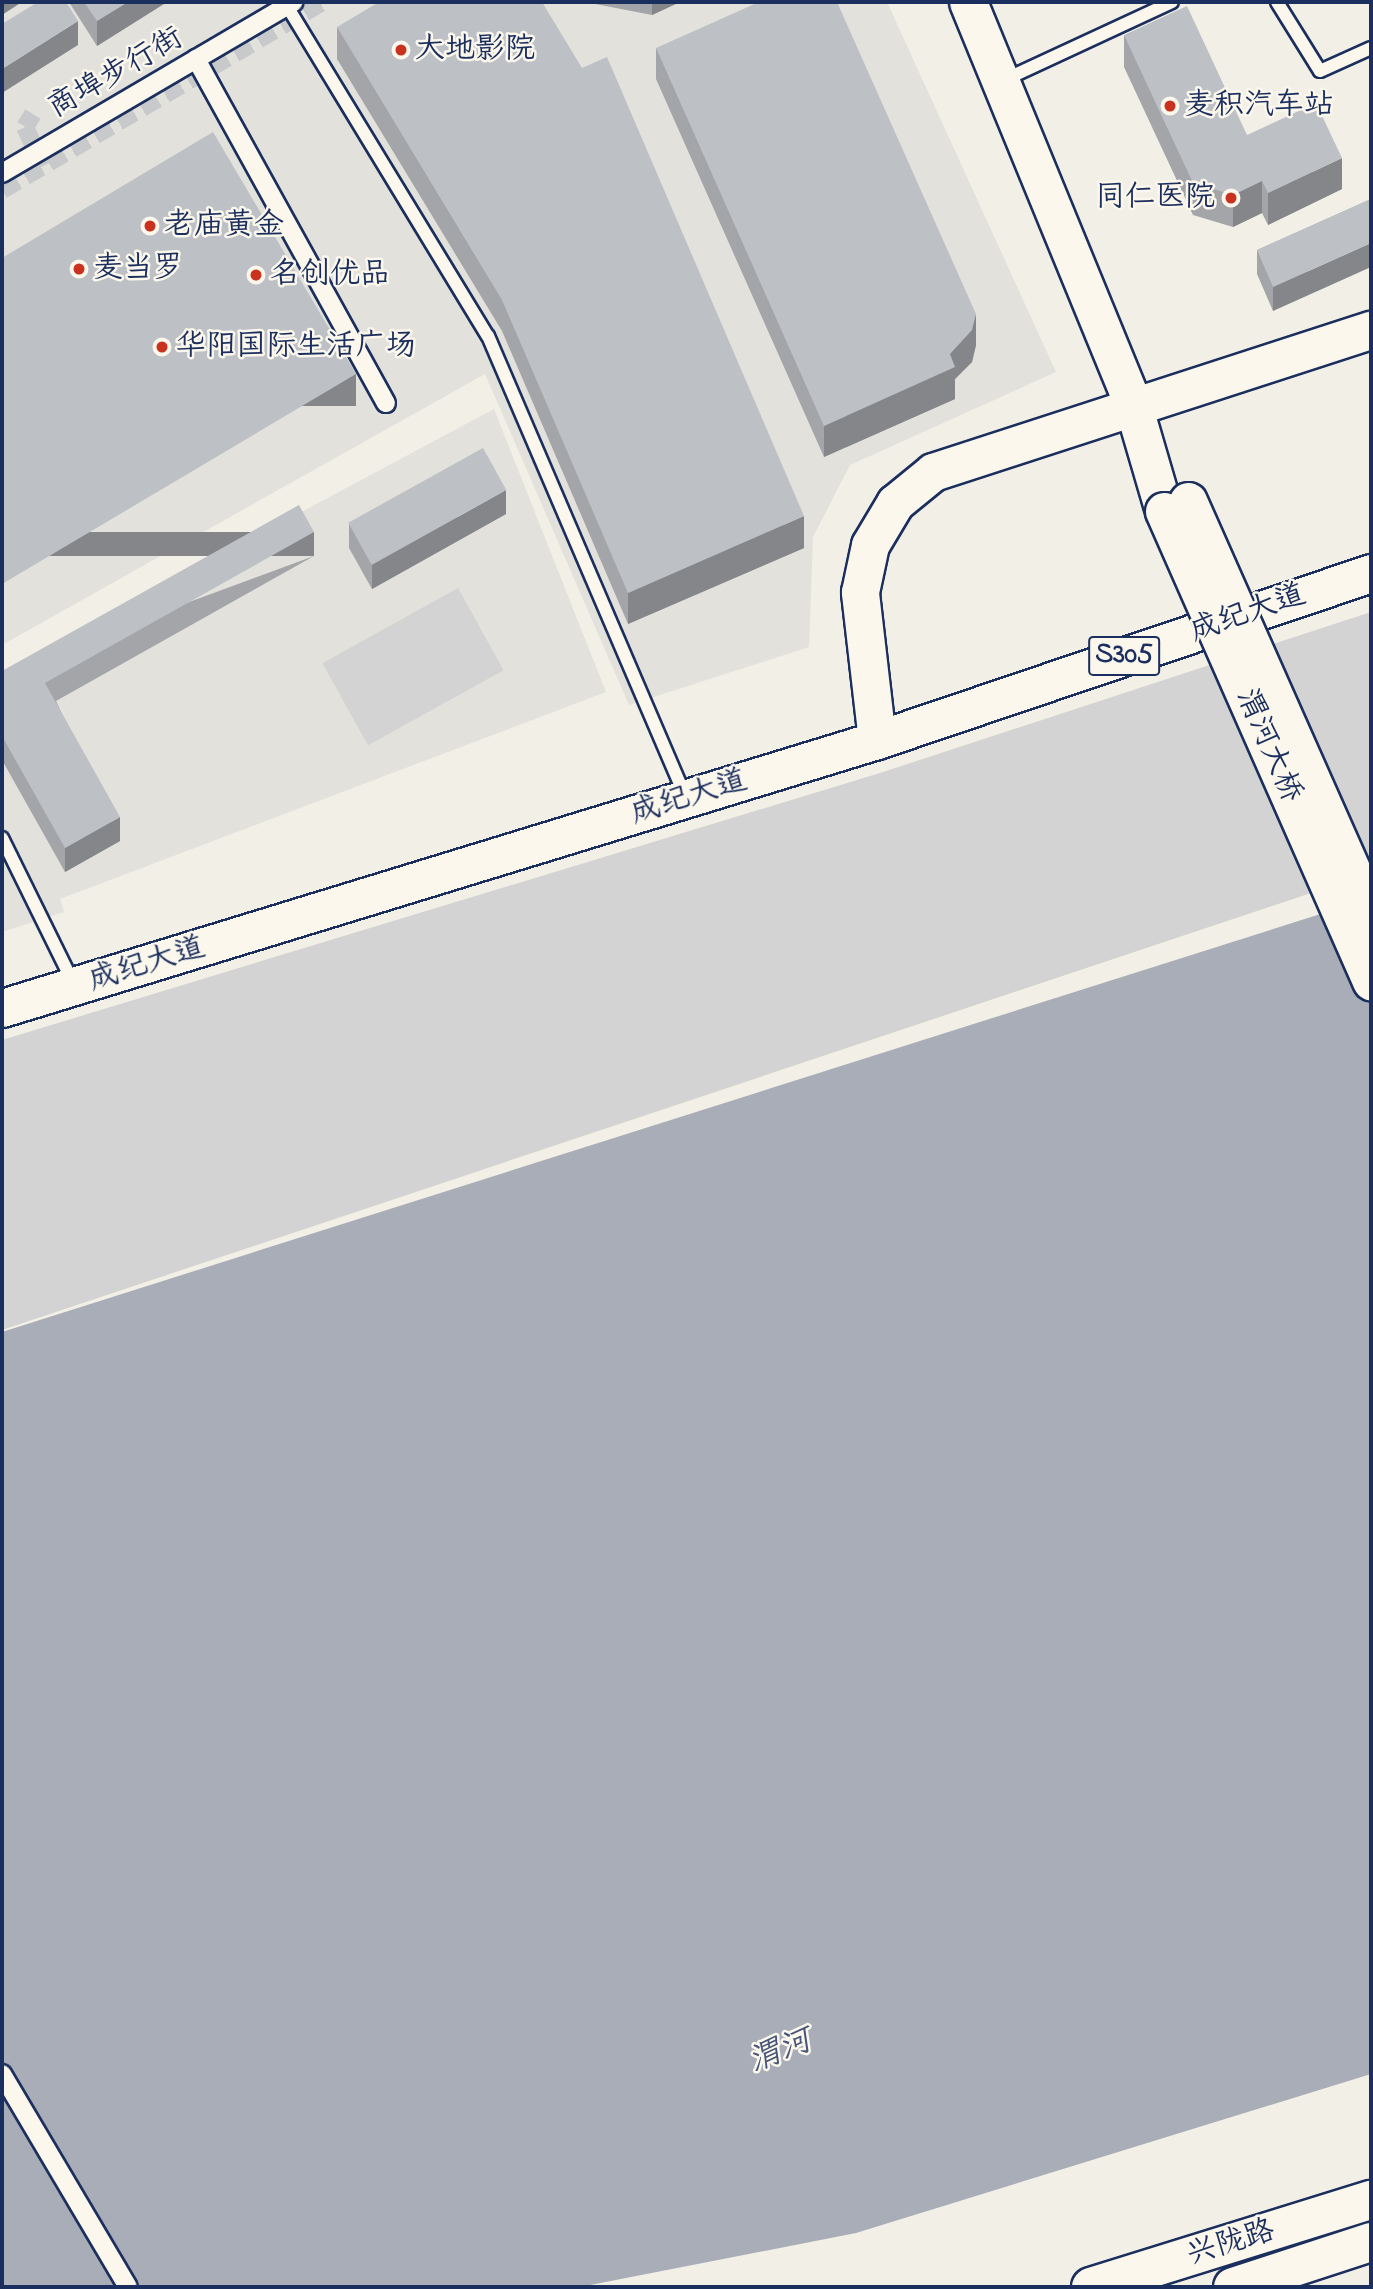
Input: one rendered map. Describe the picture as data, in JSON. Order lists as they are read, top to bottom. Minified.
{"streets":{"highway":["兴陇路"],"main road":["成纪大道","S305","渭河大桥"],"street":["商埠步行街"]},"water":["渭河"],"places":["大地影院","麦积汽车站","同仁医院","老庙黄金","麦当罗","名创优品","华阳国际生活广场"]}
